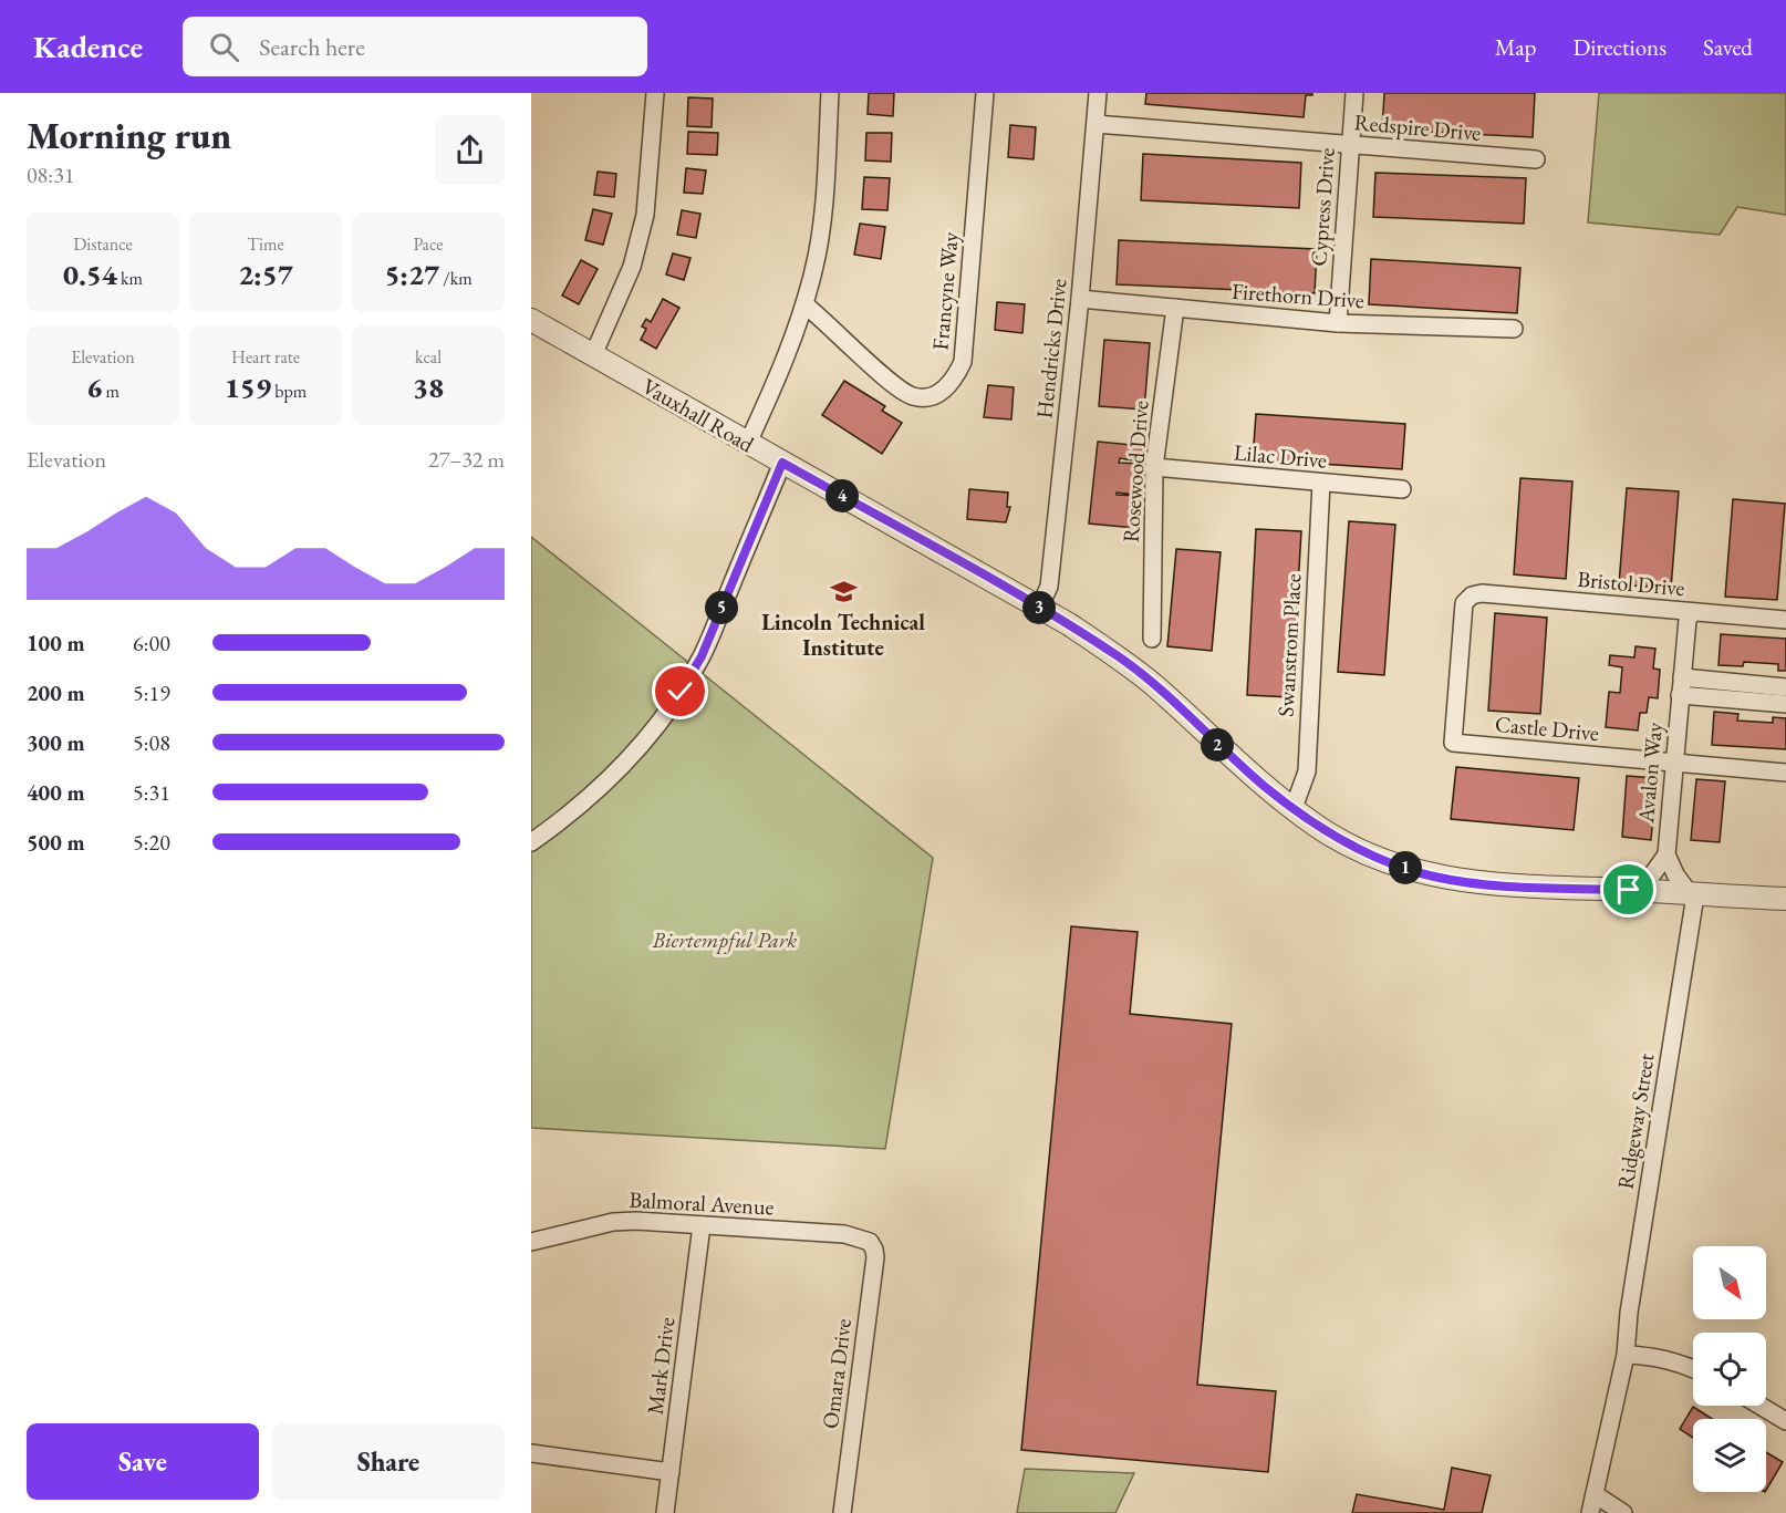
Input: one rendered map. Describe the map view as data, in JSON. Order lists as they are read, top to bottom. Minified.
{"streets":{"street":["Redspire Drive","Cypress Drive","Francyne Way","Firethorn Drive","Hendricks Drive","Vauxhall Road","Lilac Drive","Rosewood Drive","Bristol Drive","Swanstrom Place","Castle Drive","Avalon Way","Ridgeway Street","Balmoral Avenue","Mark Drive","Omara Drive"]},"crossings":[["Redspire Drive","Cypress Drive"],["Redspire Drive","Hendricks Drive"],["Cypress Drive","Firethorn Drive"],["Firethorn Drive","Hendricks Drive"],["Firethorn Drive","Rosewood Drive"],["Hendricks Drive","Vauxhall Road"],["Vauxhall Road","Swanstrom Place"],["Vauxhall Road","Avalon Way"],["Vauxhall Road","Ridgeway Street"],["Lilac Drive","Rosewood Drive"],["Lilac Drive","Swanstrom Place"],["Bristol Drive","Castle Drive"],["Bristol Drive","Avalon Way"],["Castle Drive","Avalon Way"],["Avalon Way","Ridgeway Street"],["Balmoral Avenue","Mark Drive"],["Balmoral Avenue","Omara Drive"]],"parks":["Biertempful Park"],"places":{"school or university":["Lincoln Technical Institute"]},"north":"bottom right","page":{"header":"Kadence","search":"Search here","nav":["Map","Directions","Saved"],"heading":["Morning run","08:31"],"stats":[["Distance","0.54 km"],["Time","2:57"],["Pace","5:27 /km"],["Elevation","6 m"],["Heart rate","159 bpm"],["kcal","38"]],"chart":["Elevation","27–32 m"],"pins":["4","3","5","2","1"],"list":[{"name":"100 m","note":"6:00"},{"name":"200 m","note":"5:19"},{"name":"300 m","note":"5:08"},{"name":"400 m","note":"5:31"},{"name":"500 m","note":"5:20"}],"buttons":["Save","Share"]}}
